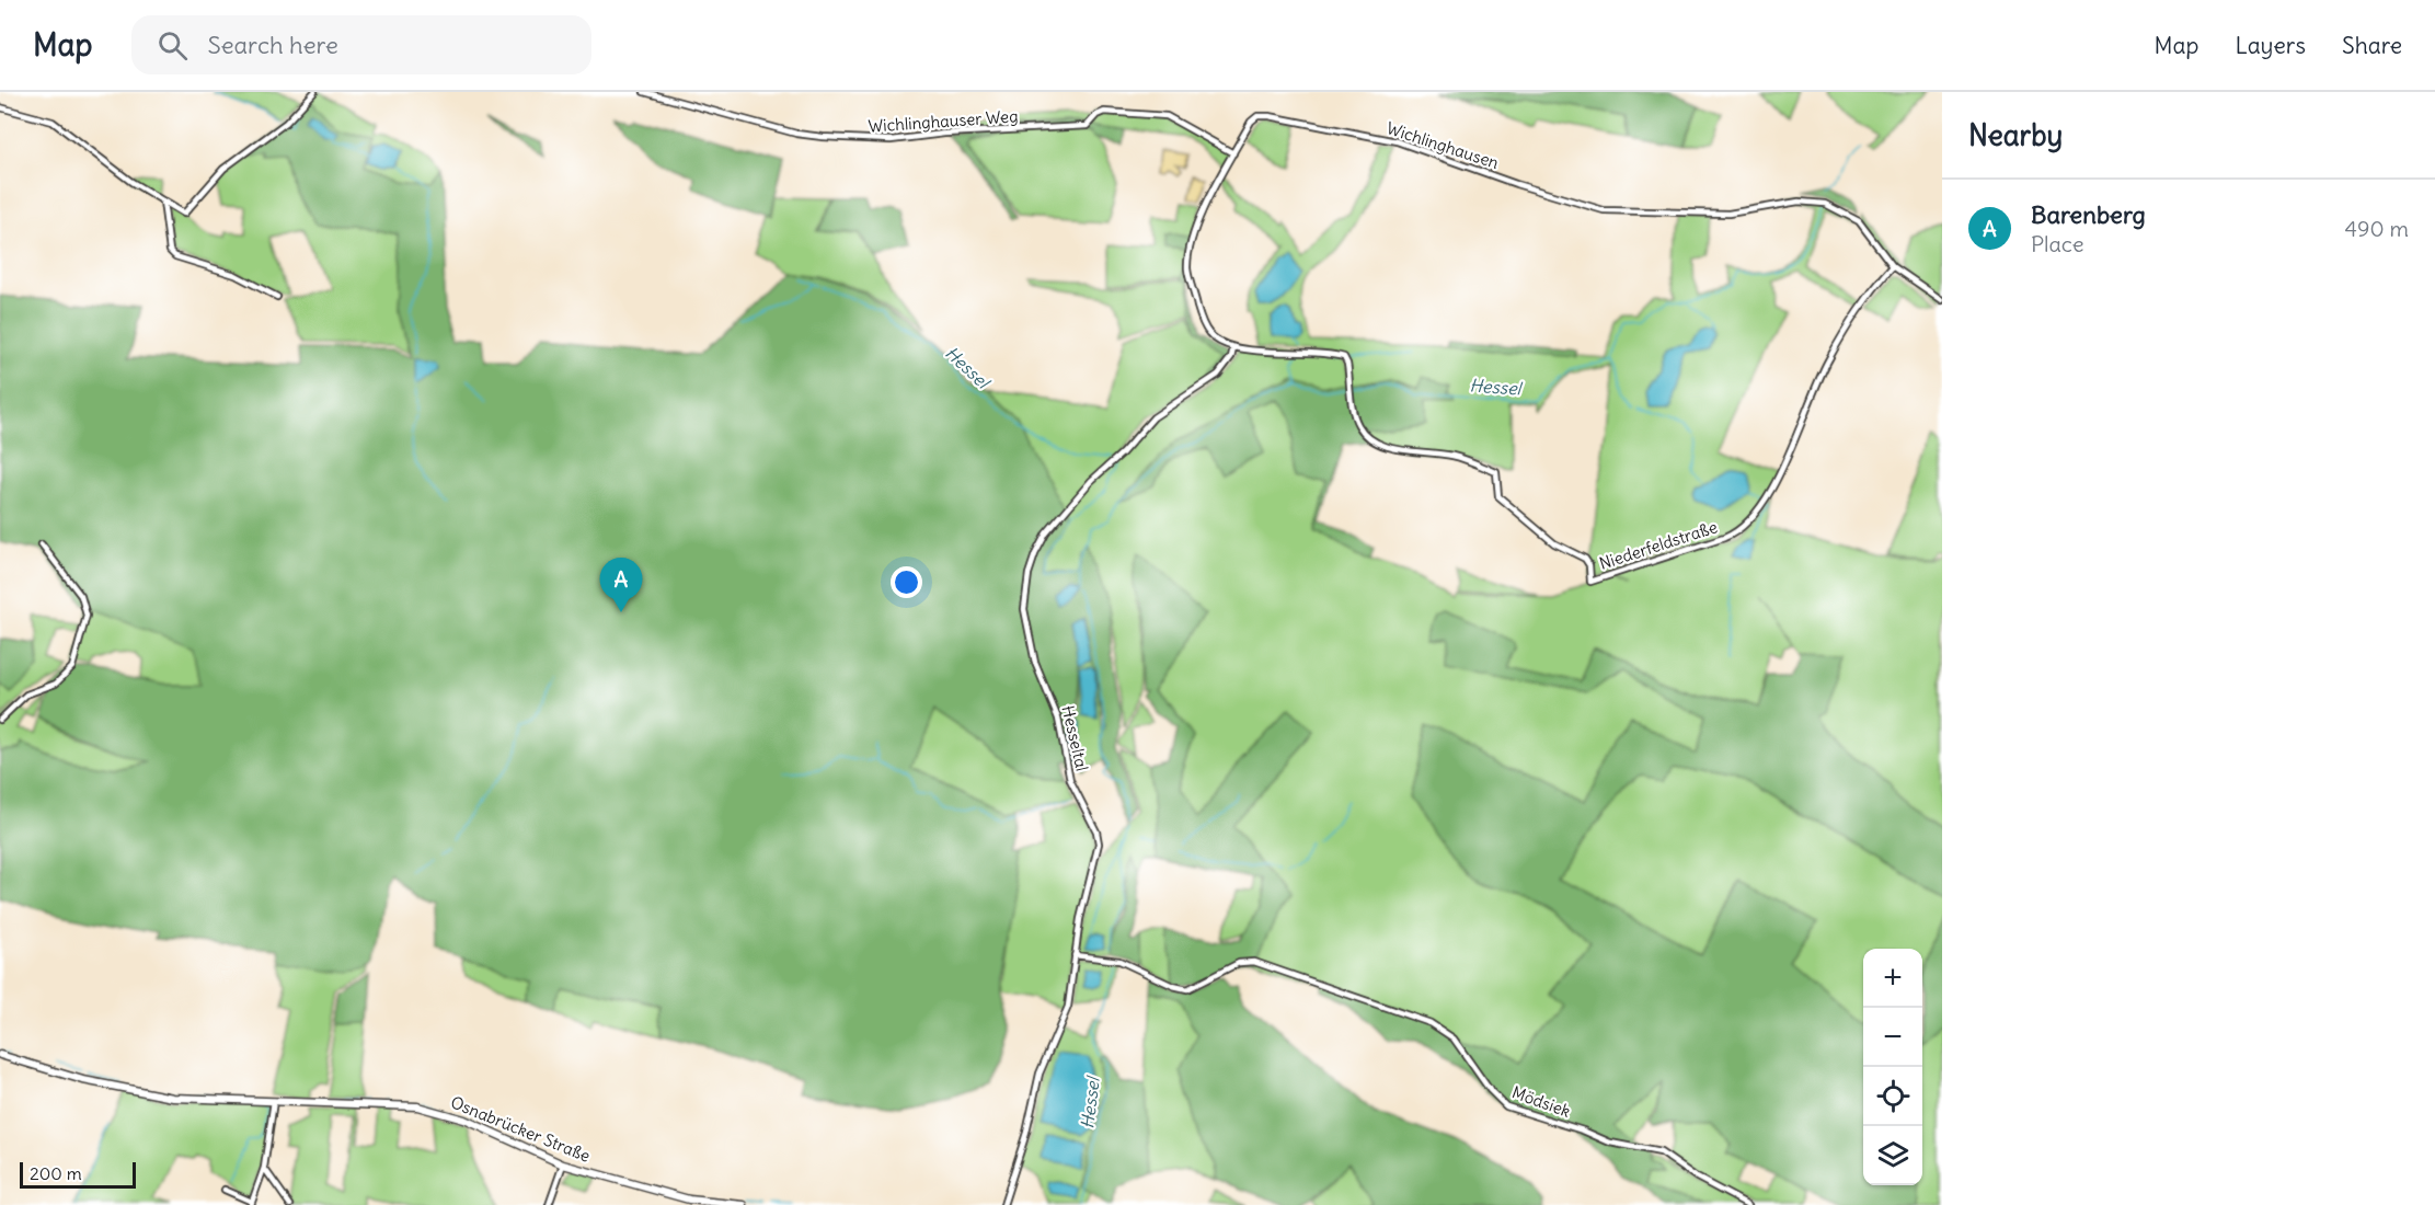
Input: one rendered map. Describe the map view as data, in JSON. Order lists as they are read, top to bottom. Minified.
{"streets":{"main road":["Osnabrücker Straße"],"street":["Wichlinghauser Weg","Wichlinghausen","Niederfeldstraße","Hesseltal","Mödsiek"]},"crossings":[["Wichlinghauser Weg","Wichlinghausen"],["Wichlinghausen","Niederfeldstraße"],["Wichlinghausen","Hesseltal"],["Hesseltal","Mödsiek"]],"water":["Hessel"],"scale_bar":"200 m","page":{"header":"Map","search":"Search here","nav":["Map","Layers","Share"],"heading":"Nearby","list":[{"mark":"A","name":"Barenberg","note":"Place","value":"490 m"}],"pins":"A","map_buttons":["+","−"],"scale":"200 m"}}
